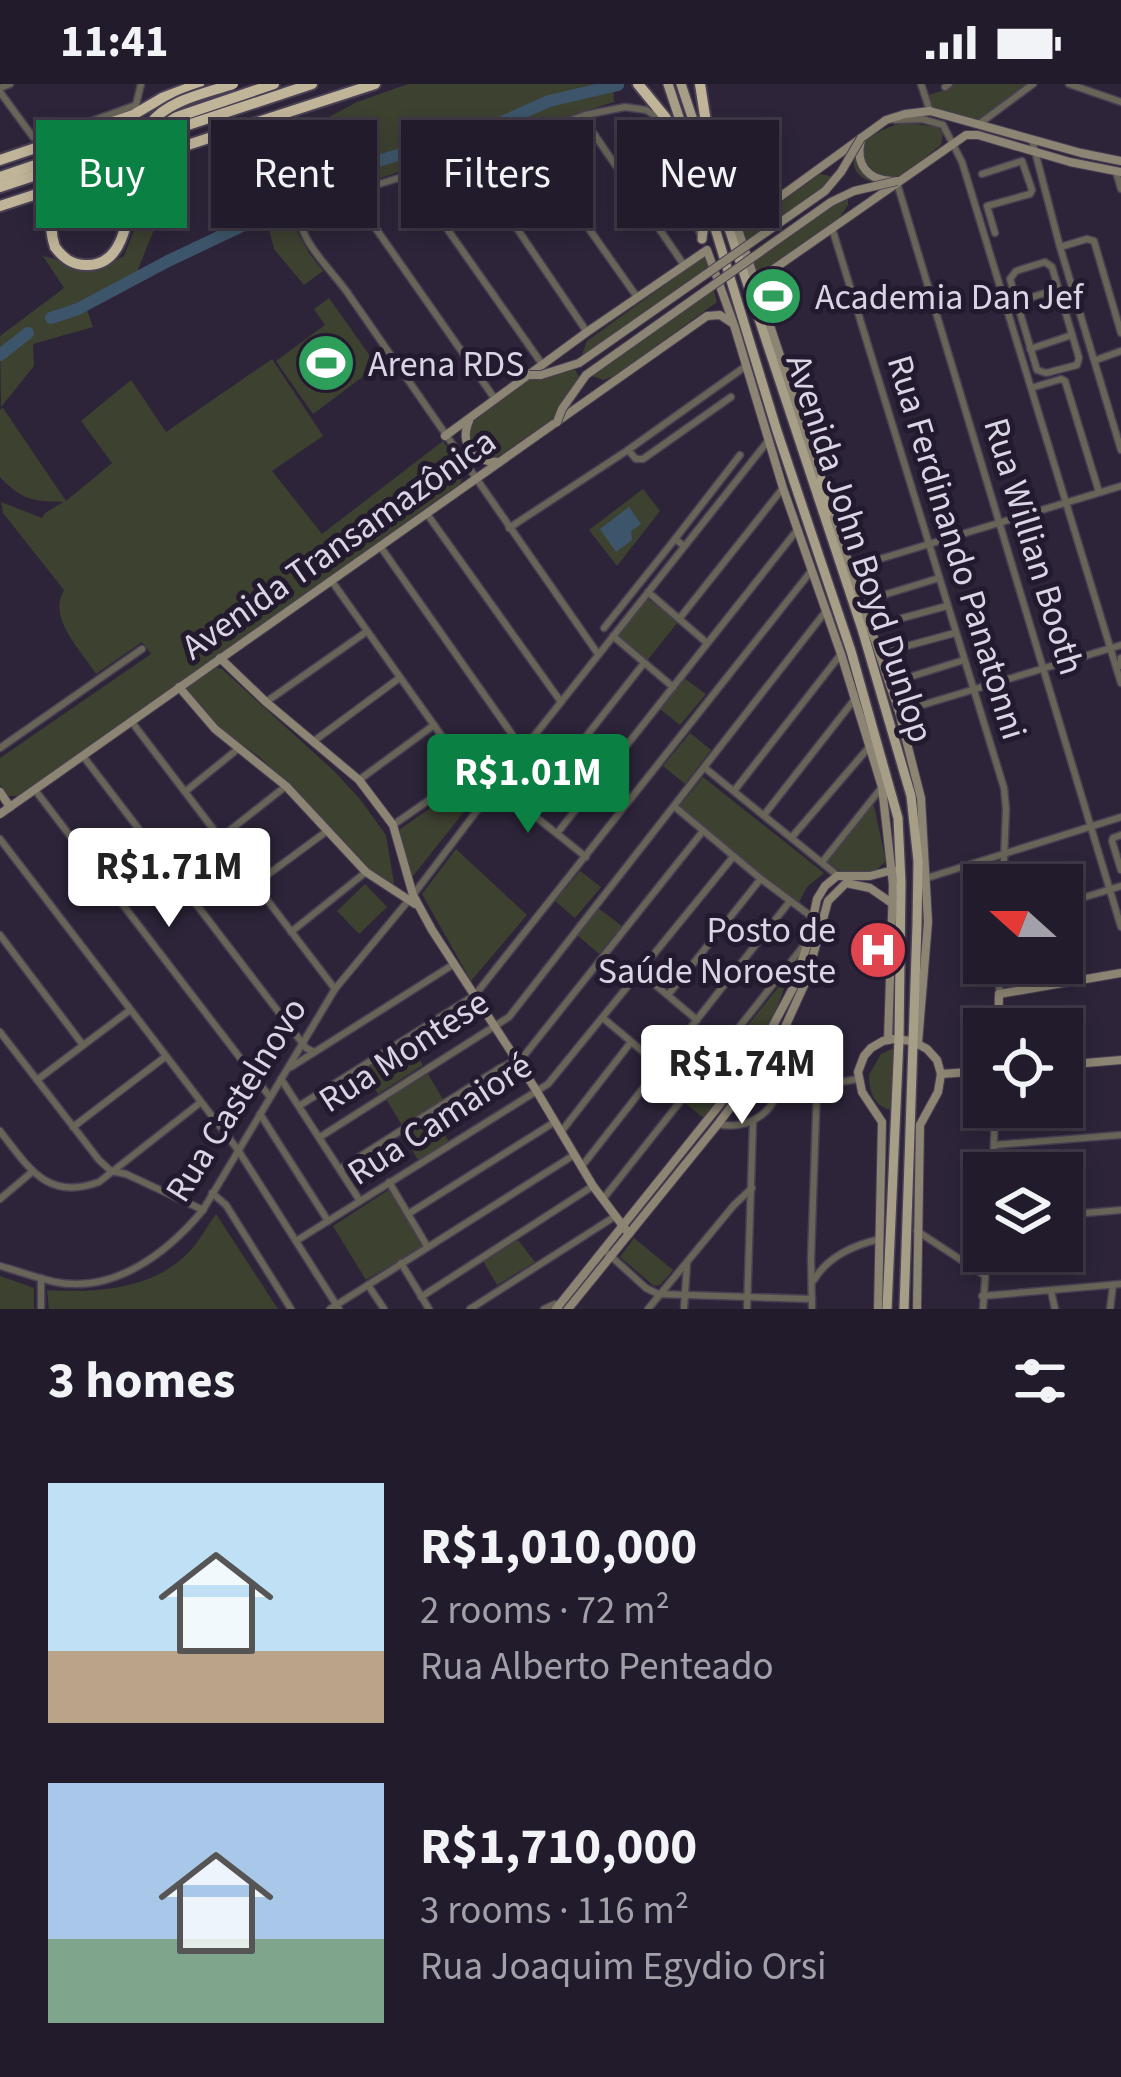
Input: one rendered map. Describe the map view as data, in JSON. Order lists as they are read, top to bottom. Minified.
{"streets":{"main road":["Avenida John Boyd Dunlop"],"street":["Avenida Transamazônica","Rua Willian Booth","Rua Ferdinando Panatonni","Rua Montese","Rua Castelnovo","Rua Camaioré"]},"places":{"sports":["Academia Dan Jef","Arena RDS"],"hospital":["Posto de Saúde Noroeste"]},"north":"left","page":{"status":"11:41","chip":["Buy","Rent","Filters","New"],"price":["R$1.01M","R$1.71M","R$1.74M"],"heading":"3 homes","list":[{"name":"R$1,010,000","note":"2 rooms · 72 m² · Rua Alberto Penteado"},{"name":"R$1,710,000","note":"3 rooms · 116 m² · Rua Joaquim Egydio Orsi"}]}}
